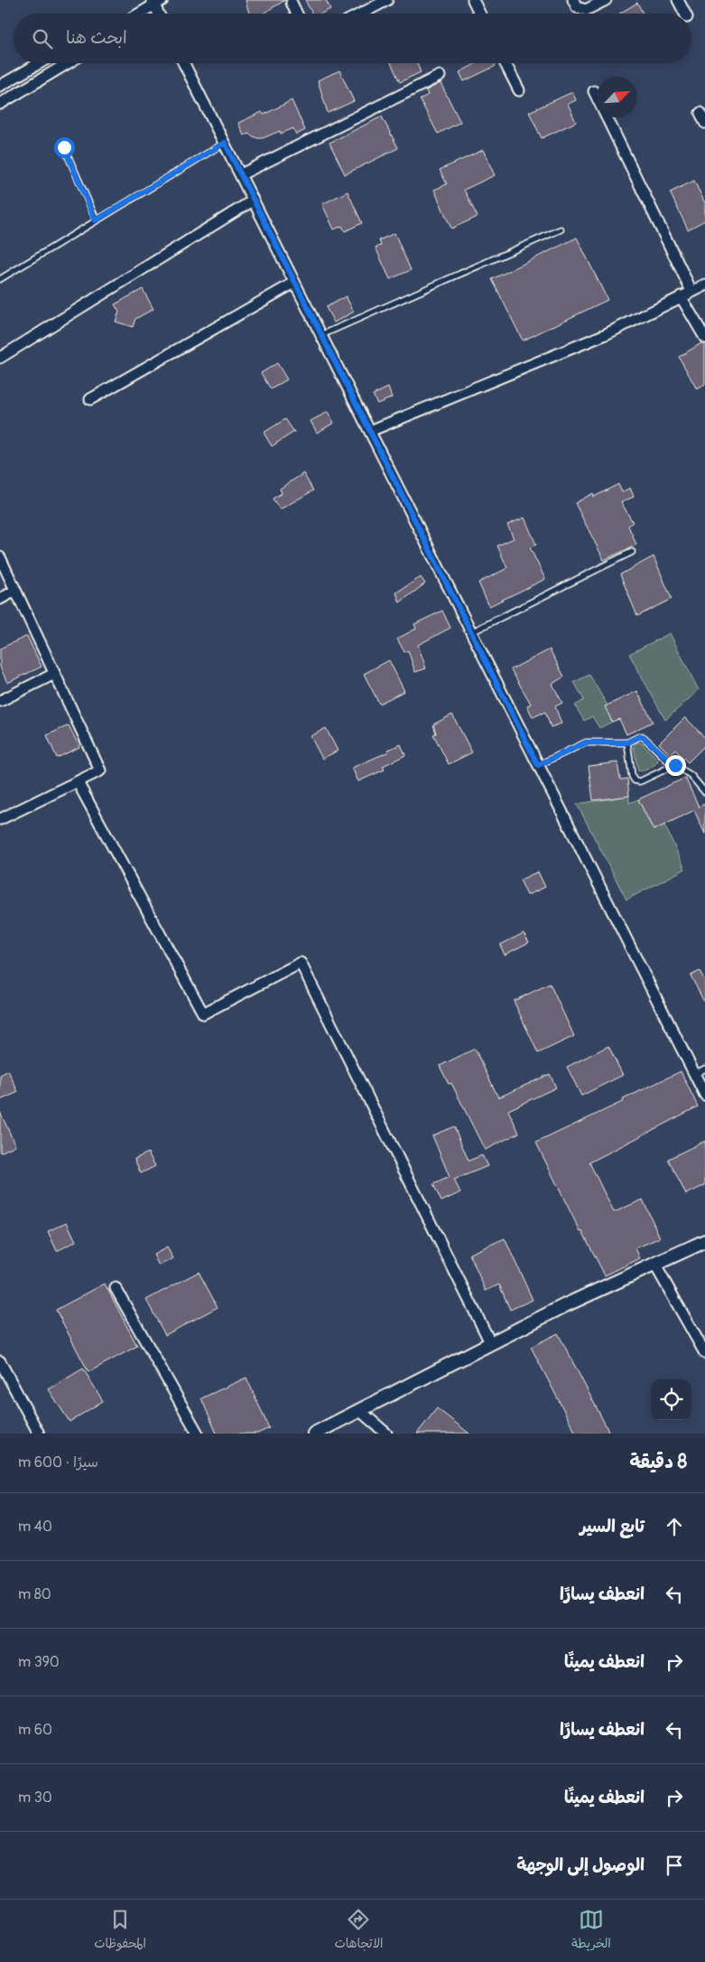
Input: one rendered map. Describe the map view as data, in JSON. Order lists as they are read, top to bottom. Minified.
{"north":"top right","page":{"search":"ابحث هنا","heading":["8 دقيقة","سيرًا · 600 m"],"list":[["تابع السير","40 m"],["انعطف يسارًا","80 m"],["انعطف يمينًا","390 m"],["انعطف يسارًا","60 m"],["انعطف يمينًا","30 m"],"الوصول إلى الوجهة"],"nav":["الخريطة","الاتجاهات","المحفوظات"]}}
